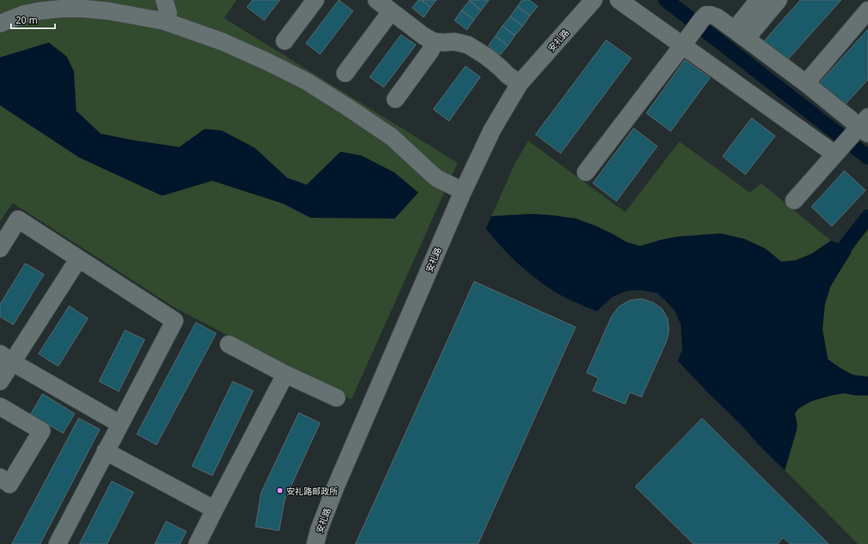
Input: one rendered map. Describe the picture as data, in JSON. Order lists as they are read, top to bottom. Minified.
{"streets":{"street":["安礼路"]},"places":["安礼路邮政所"],"scale_bar":"20 m"}
